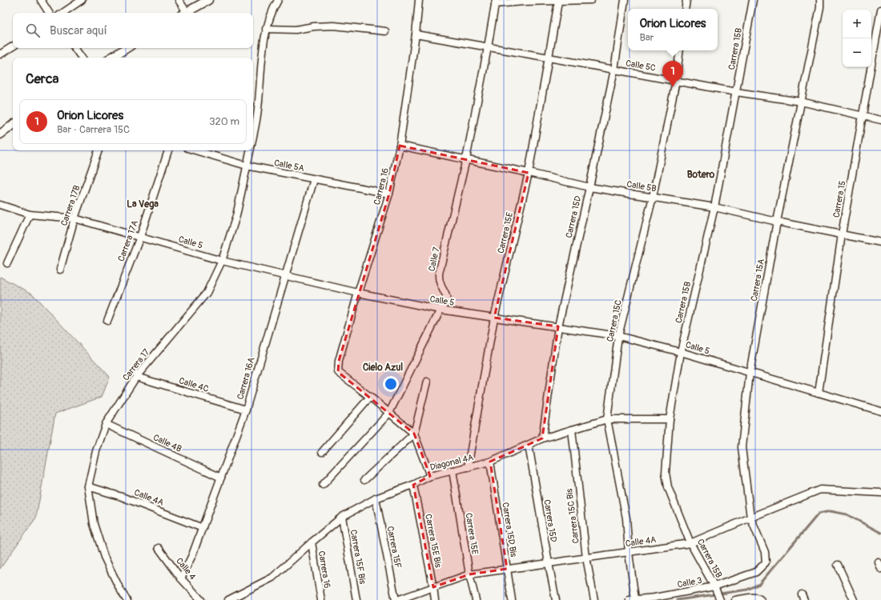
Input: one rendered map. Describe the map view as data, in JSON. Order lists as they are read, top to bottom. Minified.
{"streets":{"street":["Carrera 15B","Calle 5C","Calle 5A","Carrera 16","Calle 5B","Carrera 15","Carrera 17B","Carrera 15D","Carrera 15E","Carrera 17A","Calle 5","Calle 7","Carrera 15A","Carrera 15C","Carrera 17","Carrera 16A","Calle 4C","Calle 4B","Diagonal 4A","Calle 4A","Carrera 15C Bis","Carrera 15D Bis","Carrera 15E Bis","Carrera 15F","Carrera 15F Bis","Calle 4","Calle 3"]},"crossings":[["Carrera 15B","Calle 5C"],["Carrera 15B","Calle 5B"],["Carrera 15B","Calle 5"],["Carrera 15B","Diagonal 4A"],["Carrera 15B","Calle 4A"],["Carrera 15B","Calle 3"],["Calle 5C","Carrera 16"],["Calle 5C","Carrera 15"],["Calle 5C","Carrera 15D"],["Calle 5C","Carrera 15E"],["Calle 5C","Calle 7"],["Calle 5C","Carrera 15A"],["Calle 5C","Carrera 15C"],["Calle 5A","Carrera 16"],["Calle 5A","Carrera 17"],["Calle 5A","Carrera 16A"],["Carrera 16","Calle 5B"],["Carrera 16","Calle 5"],["Carrera 16","Diagonal 4A"],["Calle 5B","Carrera 15"],["Calle 5B","Carrera 15D"],["Calle 5B","Carrera 15E"],["Calle 5B","Calle 7"],["Calle 5B","Carrera 15A"],["Calle 5B","Carrera 15C"],["Carrera 15","Calle 5"],["Carrera 17B","Calle 5"],["Carrera 15D","Calle 5"],["Carrera 15D","Diagonal 4A"],["Carrera 15D","Calle 4A"],["Carrera 15E","Calle 5"],["Carrera 15E","Diagonal 4A"],["Carrera 15E","Calle 4A"],["Carrera 17A","Calle 5"],["Calle 5","Calle 7"],["Calle 5","Carrera 15A"],["Calle 5","Carrera 15C"],["Calle 5","Carrera 17"],["Calle 5","Carrera 16A"],["Carrera 15A","Calle 4A"],["Carrera 15A","Calle 3"],["Carrera 15C","Diagonal 4A"],["Carrera 15C","Calle 4A"],["Carrera 15C","Calle 3"],["Carrera 17","Calle 4C"],["Carrera 17","Calle 4B"],["Carrera 17","Calle 4A"],["Carrera 16A","Calle 4C"],["Carrera 16A","Calle 4B"],["Carrera 16A","Calle 4A"],["Carrera 16A","Calle 4"],["Diagonal 4A","Carrera 15C Bis"],["Diagonal 4A","Carrera 15D Bis"],["Diagonal 4A","Carrera 15E Bis"],["Diagonal 4A","Carrera 15F"],["Diagonal 4A","Carrera 15F Bis"],["Calle 4A","Carrera 15C Bis"],["Calle 4A","Carrera 15D Bis"],["Calle 4A","Carrera 15E Bis"],["Calle 4A","Carrera 15F"]],"districts":["Botero","La Vega","Cielo Azul"],"page":{"popup":["Orion Licores","Bar"],"map_buttons":["+","−"],"search":"Buscar aquí","heading":"Cerca","pins":"1","list":[{"mark":"1","name":"Orion Licores","note":"Bar · Carrera 15C","value":"320 m"}]}}
